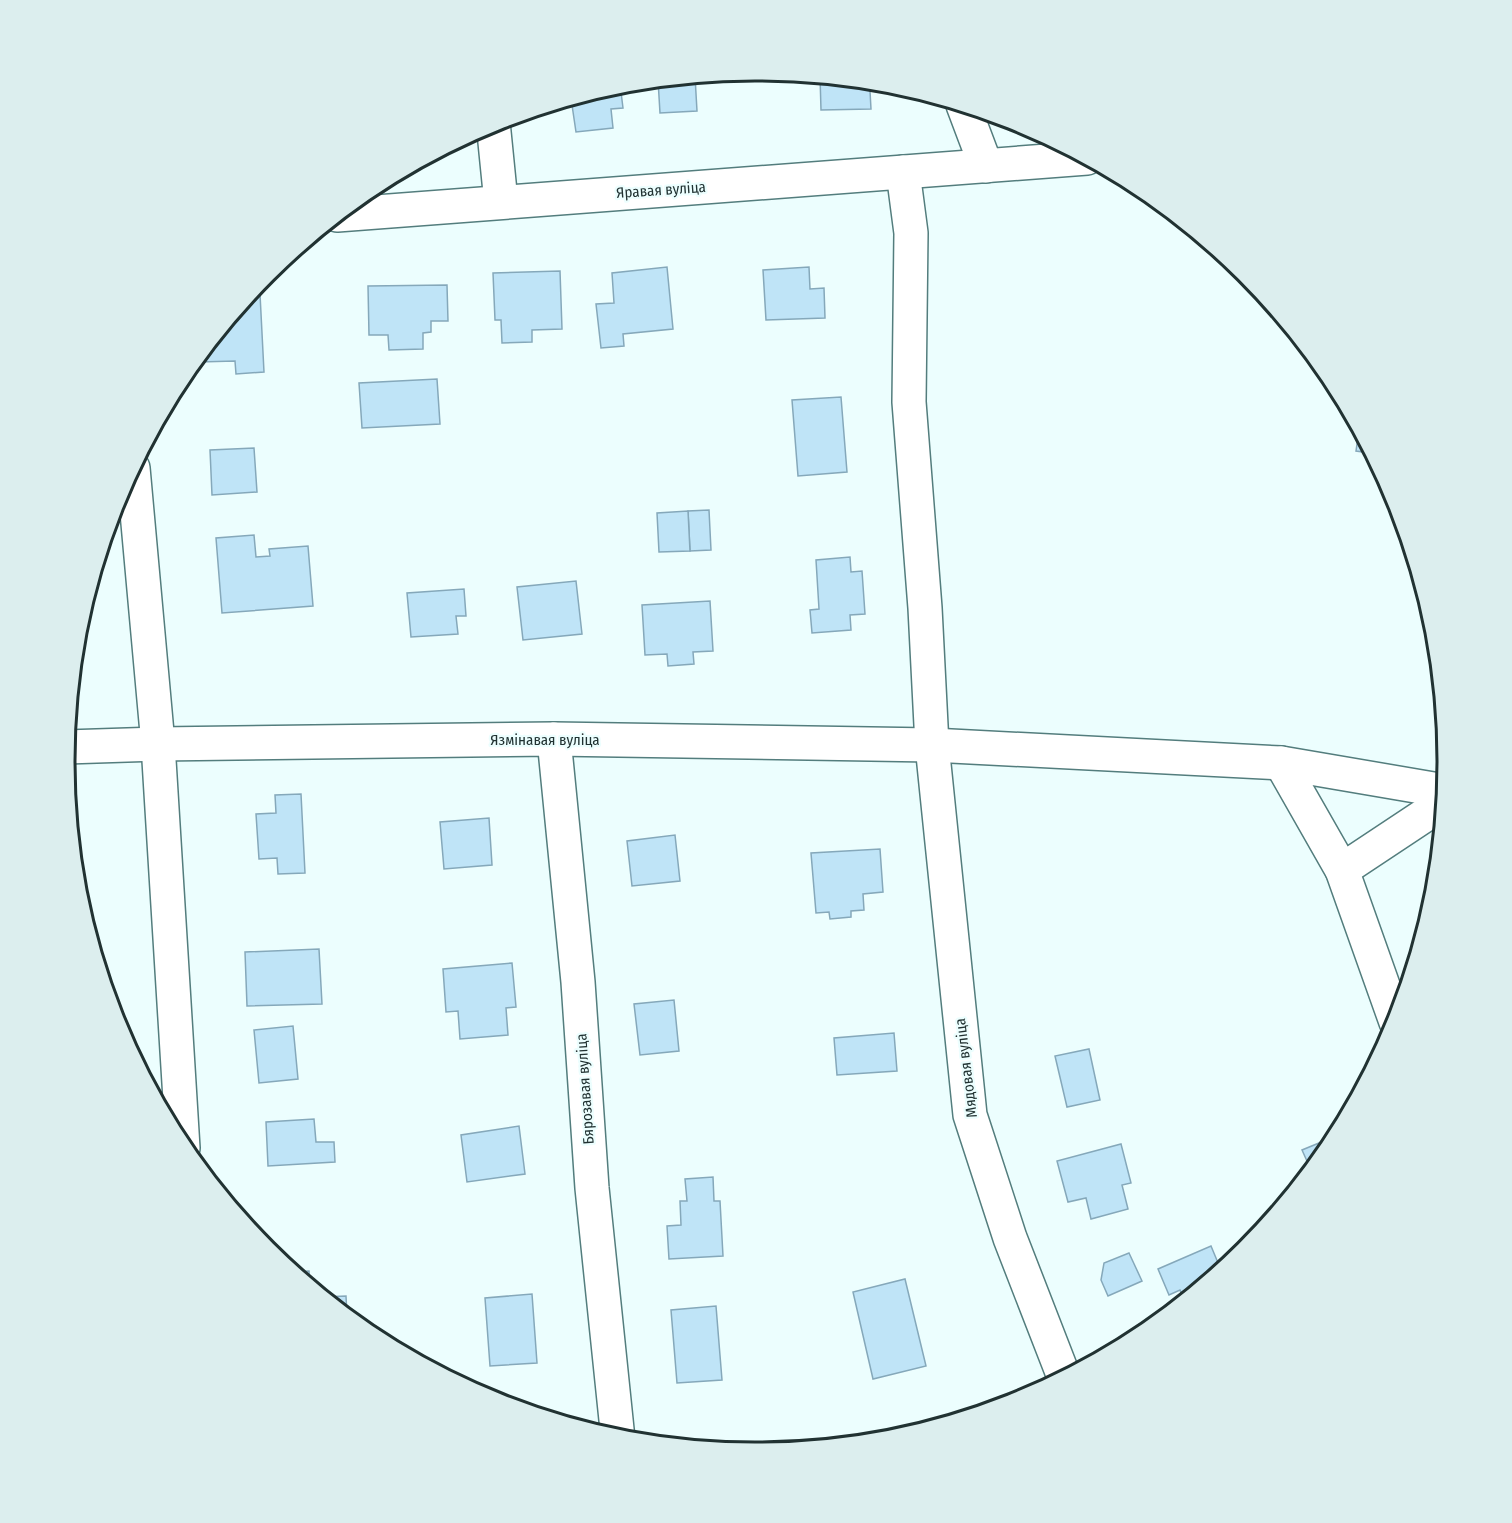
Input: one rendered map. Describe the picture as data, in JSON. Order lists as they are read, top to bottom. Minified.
{"streets":{"street":["Яравая вуліца","Язмінавая вуліца","Мядовая вуліца","Бярозавая вуліца"]},"crossings":[["Яравая вуліца","Мядовая вуліца"],["Язмінавая вуліца","Мядовая вуліца"],["Язмінавая вуліца","Бярозавая вуліца"]]}
